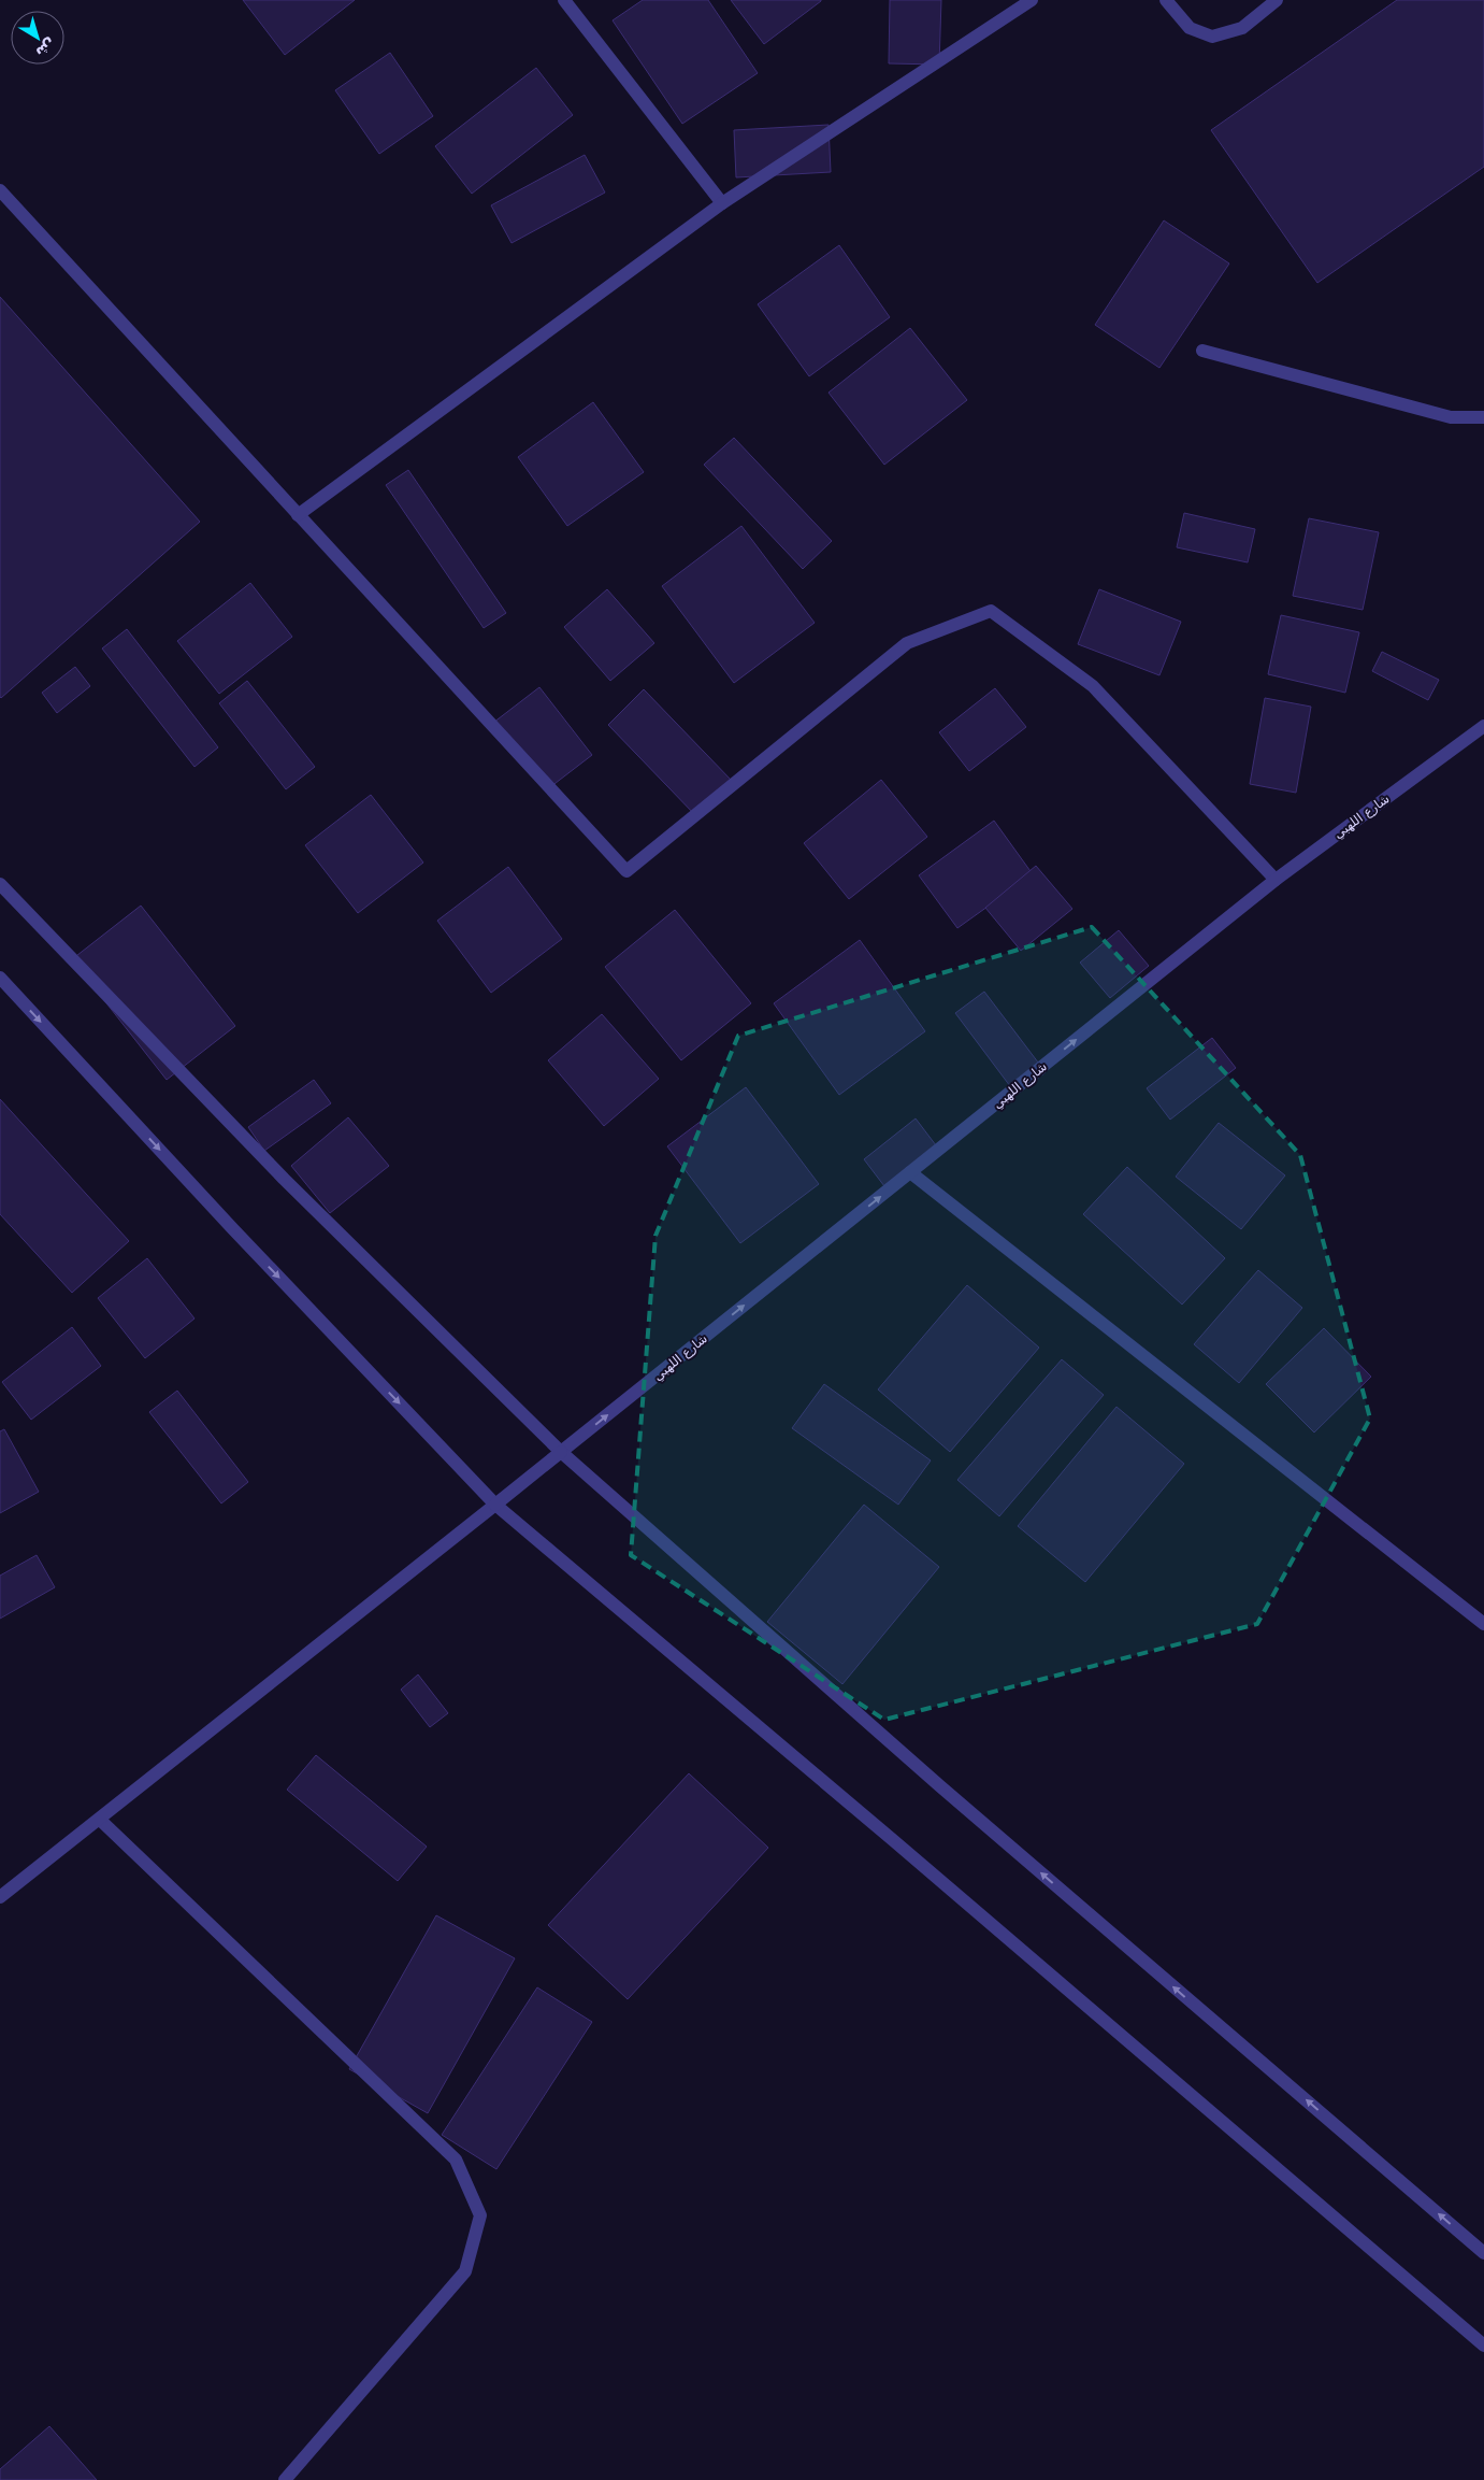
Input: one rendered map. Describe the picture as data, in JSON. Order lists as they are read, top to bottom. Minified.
{"streets":{"street":["شارع اللهبي"]},"one_way":["شارع اللهبي"],"north":"bottom right"}
